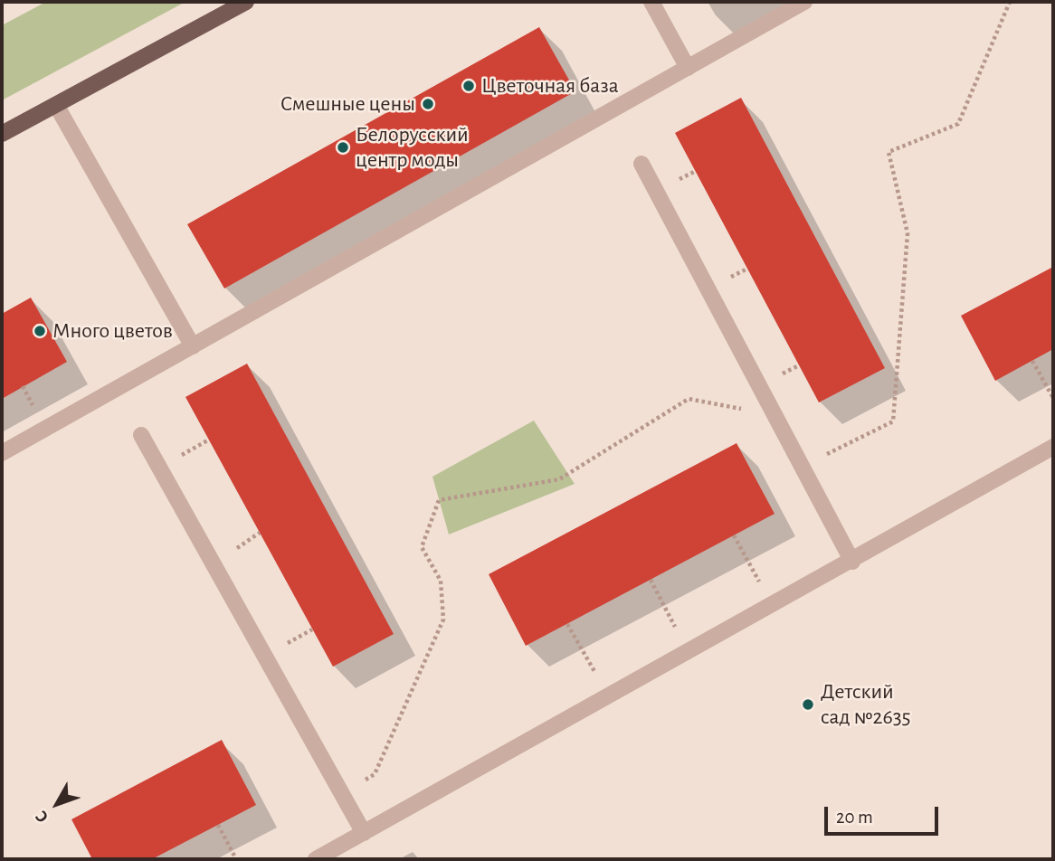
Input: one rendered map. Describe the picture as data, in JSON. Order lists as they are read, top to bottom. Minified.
{"places":["Цветочная база","Смешные цены","Белорусский центр моды","Много цветов","Детский сад №2635"],"scale_bar":"20 m","north":"bottom left"}
